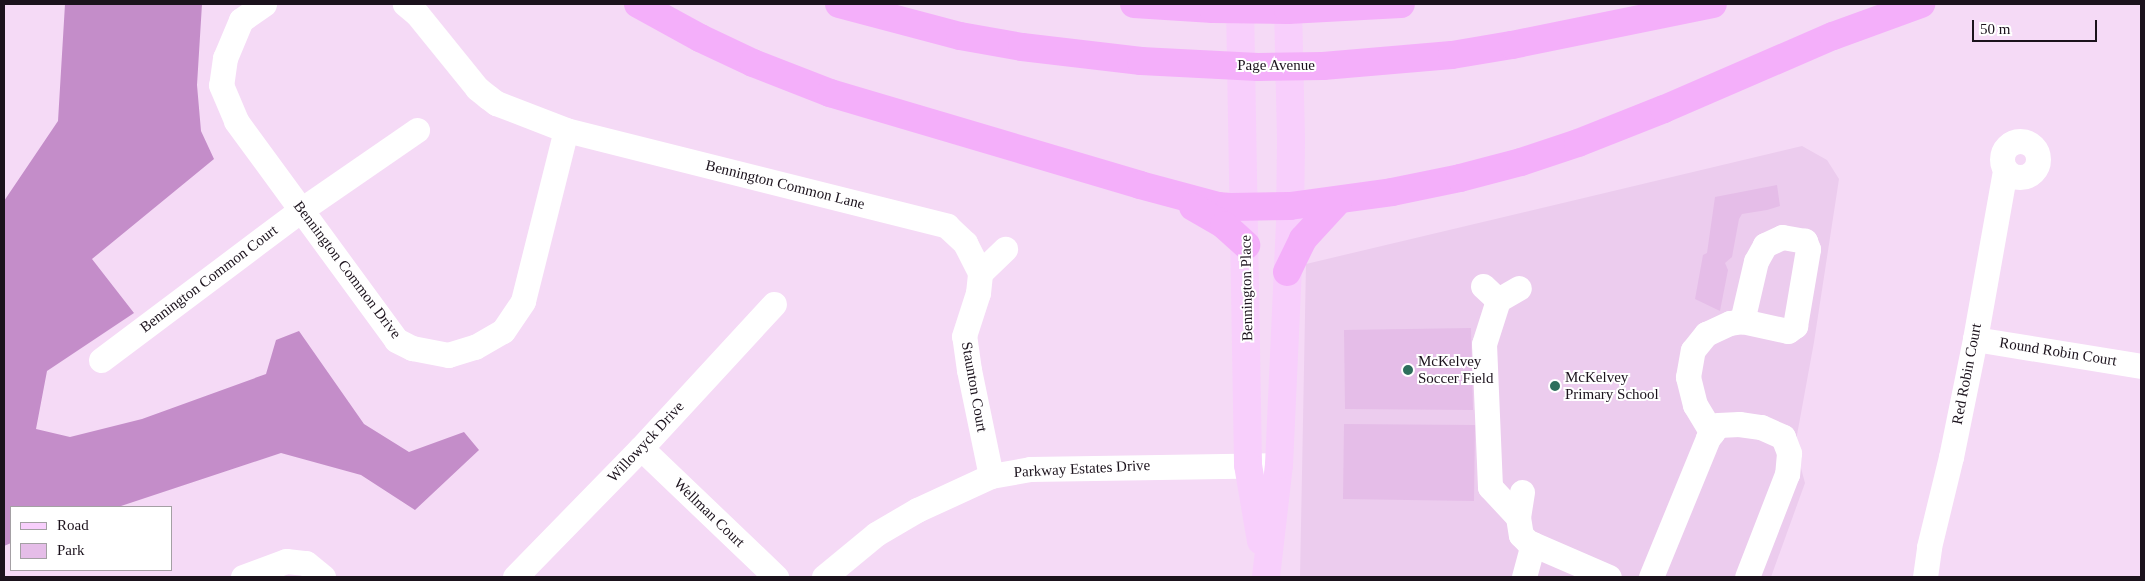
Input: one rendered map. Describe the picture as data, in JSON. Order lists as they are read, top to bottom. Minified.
{"streets":{"highway":["Page Avenue"],"main road":["Bennington Place"],"street":["Bennington Common Lane","Bennington Common Drive","Bennington Common Court","Round Robin Court","Red Robin Court","Staunton Court","Willowyck Drive","Parkway Estates Drive","Wellman Court"]},"crossings":[["Bennington Common Lane","Bennington Common Drive"],["Bennington Common Lane","Staunton Court"],["Bennington Common Drive","Bennington Common Court"],["Bennington Place","Parkway Estates Drive"],["Round Robin Court","Red Robin Court"],["Staunton Court","Parkway Estates Drive"],["Willowyck Drive","Wellman Court"]],"places":["McKelvey Soccer Field","McKelvey Primary School"],"legend":["Road","Park"],"scale_bar":"50 m"}
